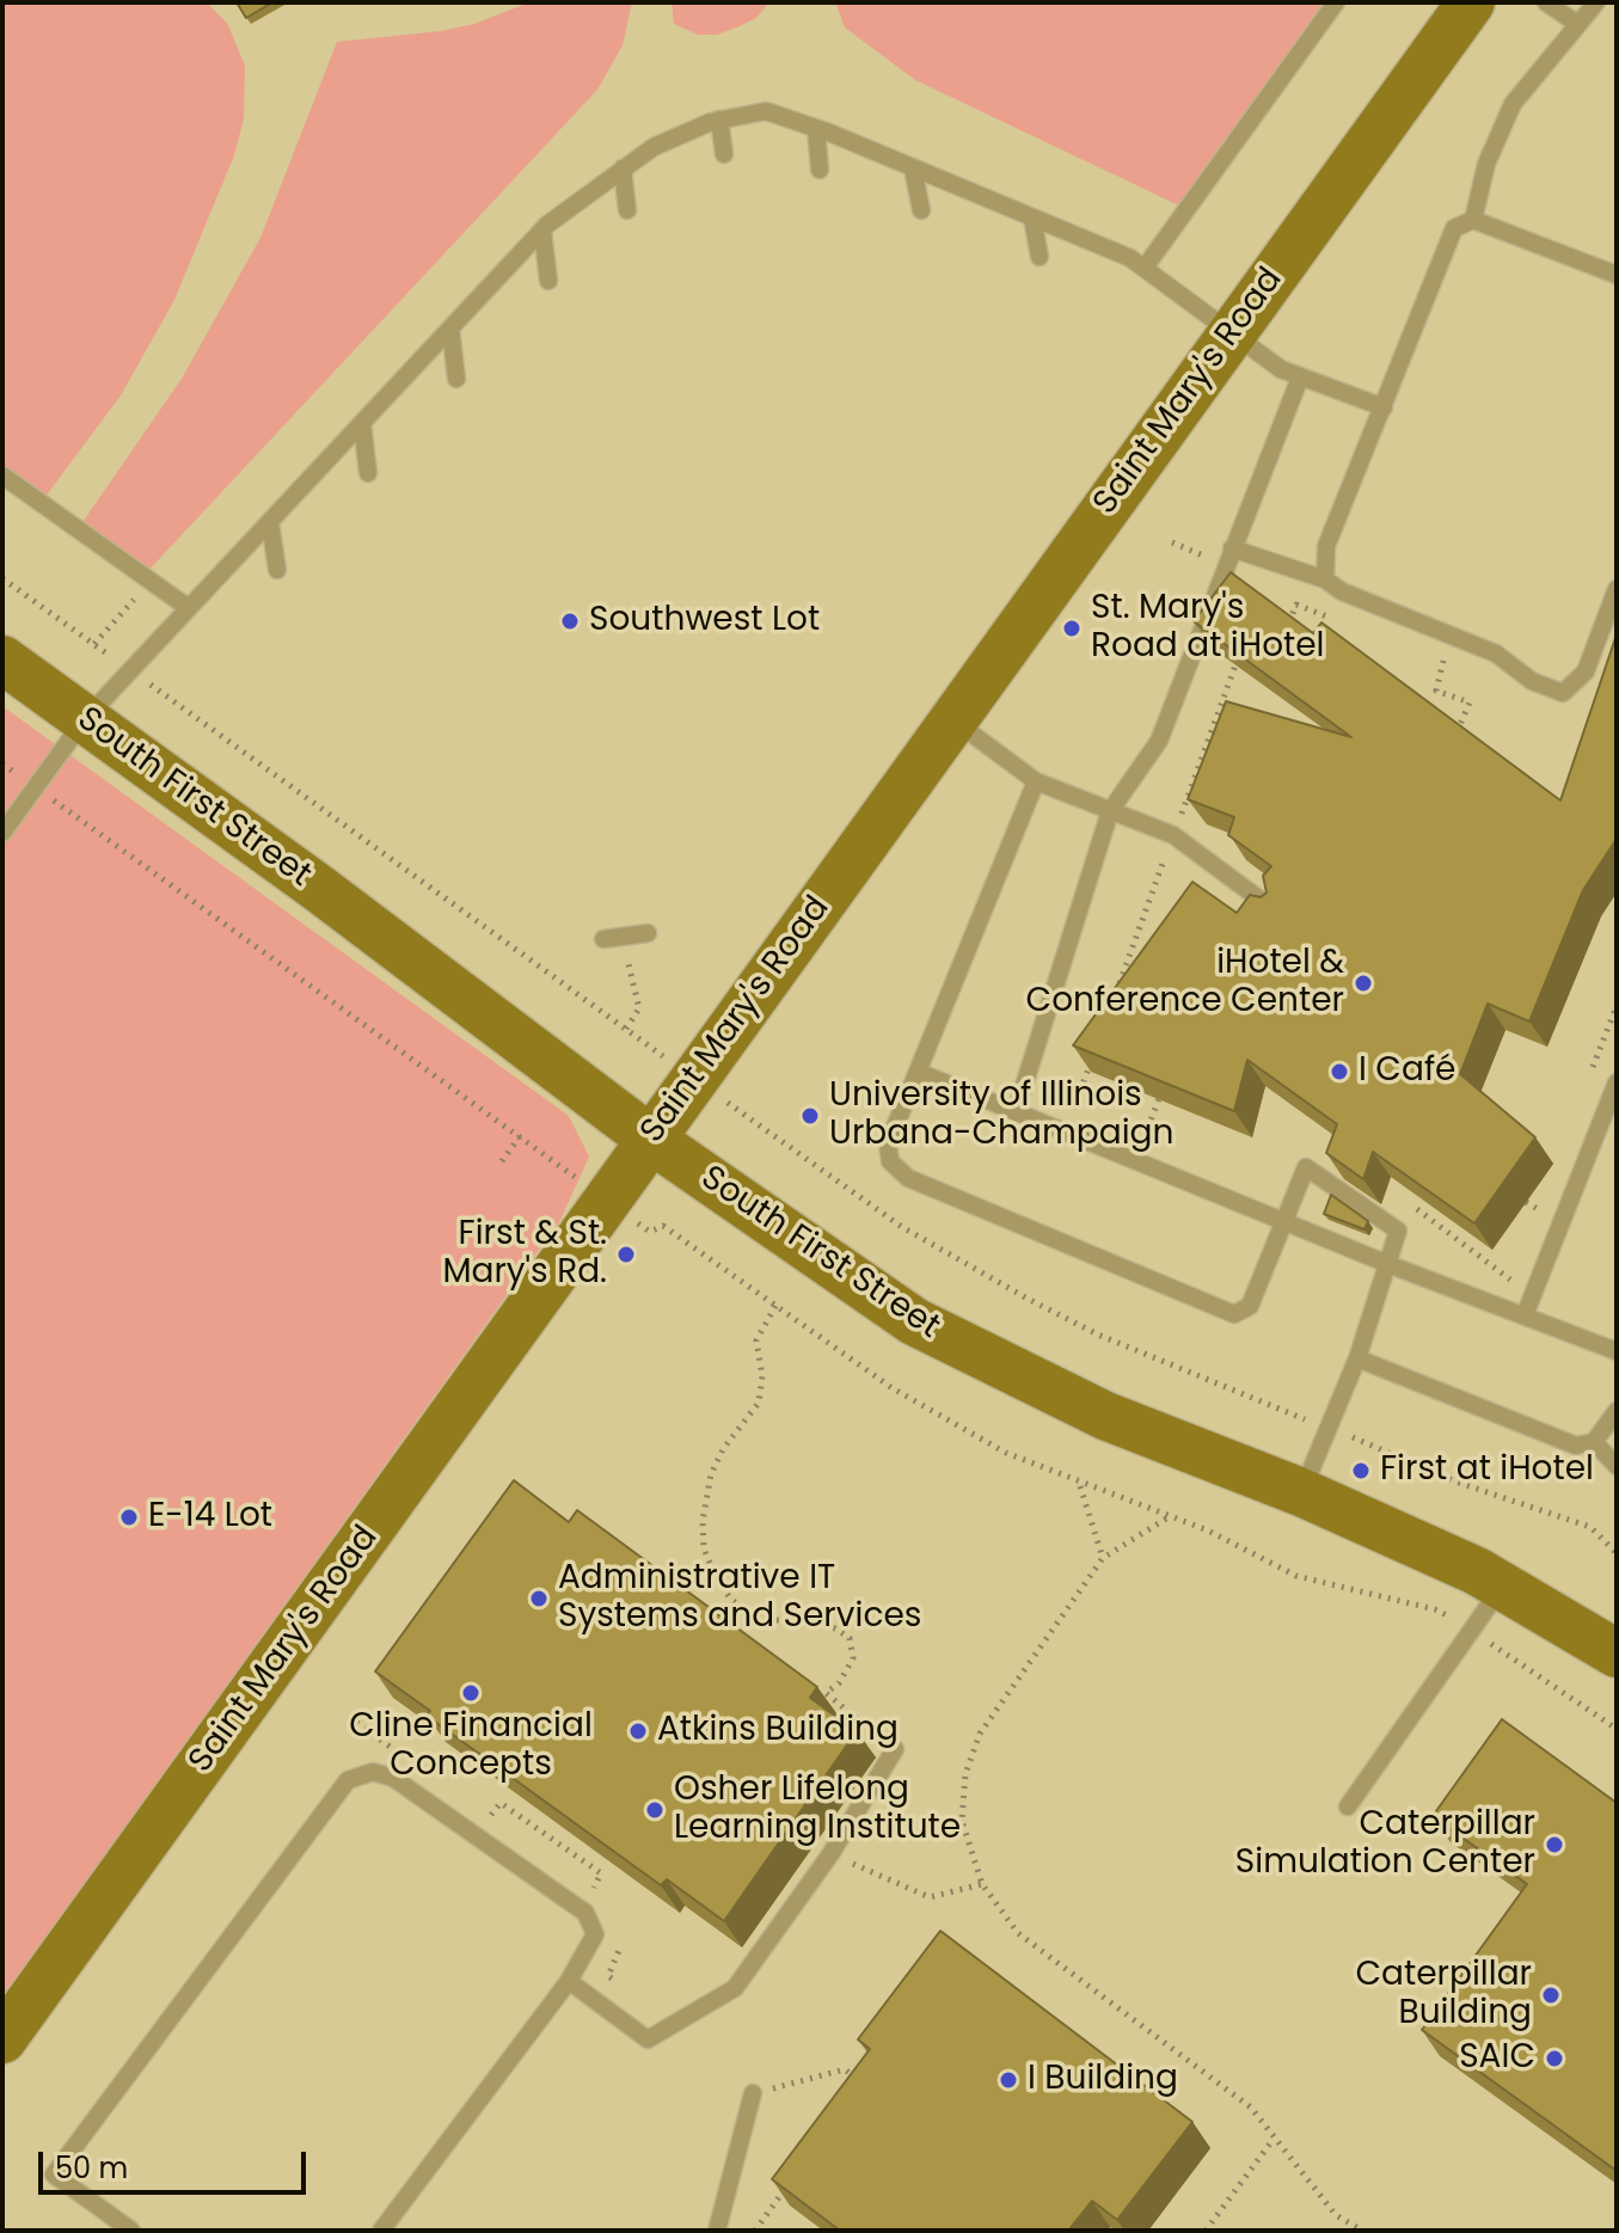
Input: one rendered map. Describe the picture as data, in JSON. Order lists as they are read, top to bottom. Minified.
{"streets":{"main road":["Saint Mary's Road","South First Street"]},"crossings":[["Saint Mary's Road","South First Street"]],"places":["Southwest Lot","St. Mary's Road at iHotel","iHotel & Conference Center","I Café","University of Illinois Urbana-Champaign","First & St. Mary's Rd.","First at iHotel","E-14 Lot","Administrative IT Systems and Services","Cline Financial Concepts","Atkins Building","Osher Lifelong Learning Institute","Caterpillar Simulation Center","Caterpillar Building","SAIC","I Building"],"scale_bar":"50 m"}
